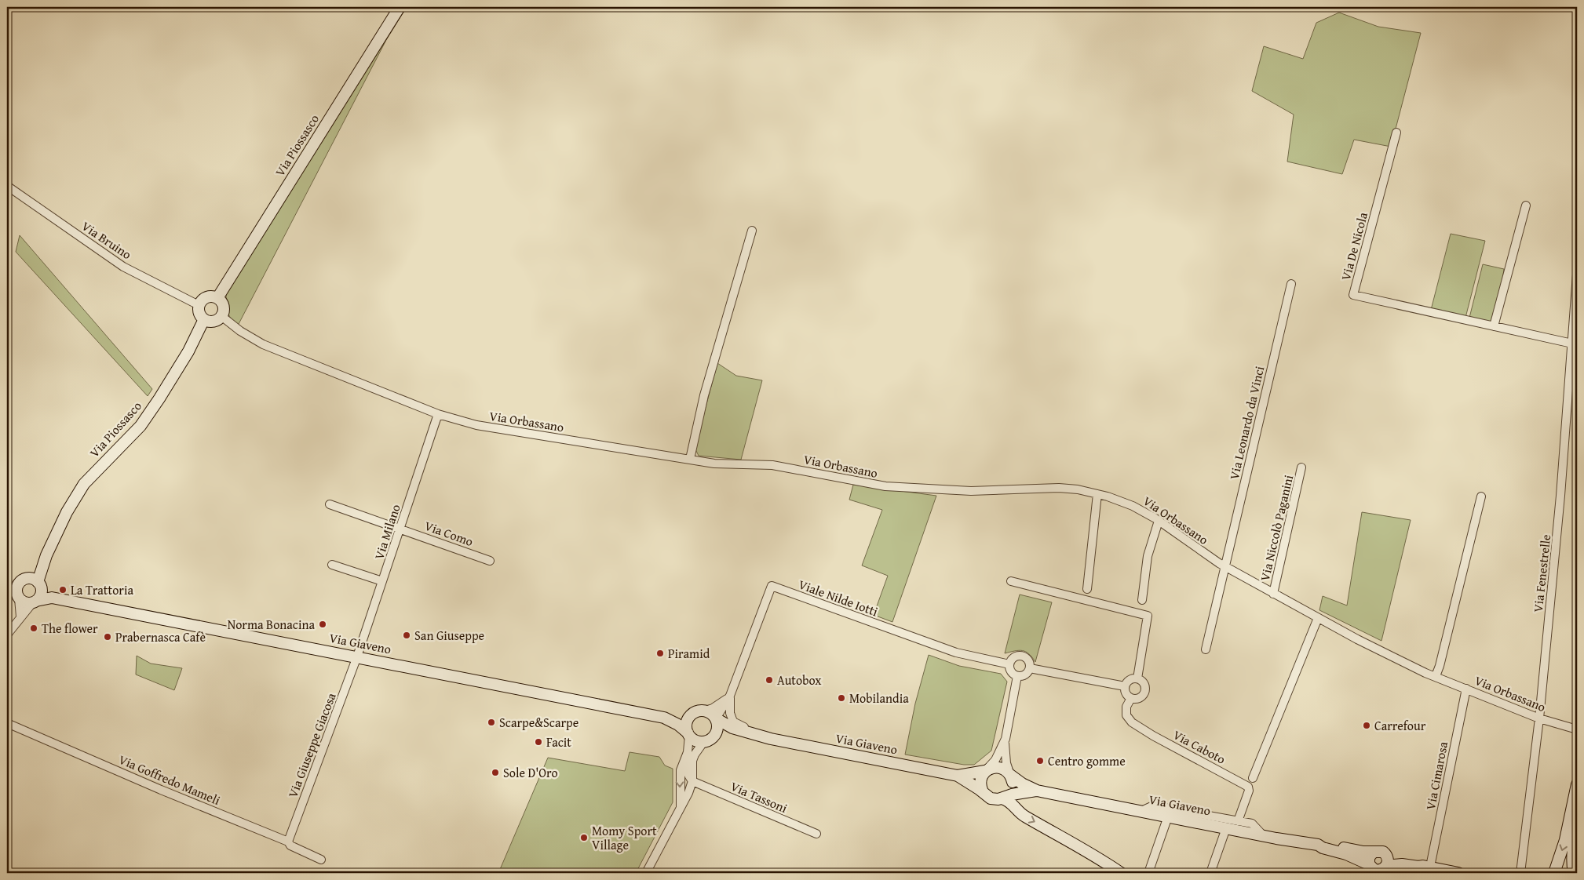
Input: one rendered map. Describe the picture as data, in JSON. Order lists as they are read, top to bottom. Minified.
{"streets":{"main road":["Via Piossasco","Via Giaveno"],"street":["Via Bruino","Via De Nicola","Via Orbassano","Via Leonardo da Vinci","Via Niccolò Paganini","Via Milano","Via Como","Via Fenestrelle","Viale Nilde Iotti","Via Giuseppe Giacosa","Via Caboto","Via Cimarosa","Via Goffredo Mameli","Via Tassoni"]},"crossings":[["Via Piossasco","Via Bruino"],["Via Piossasco","Via Orbassano"],["Via Piossasco","Via Giaveno"],["Via Bruino","Via Orbassano"],["Via De Nicola","Via Fenestrelle"],["Via Orbassano","Via Leonardo da Vinci"],["Via Orbassano","Via Niccolò Paganini"],["Via Orbassano","Via Milano"],["Via Orbassano","Via Fenestrelle"],["Via Orbassano","Via Cimarosa"],["Via Milano","Via Como"],["Via Milano","Via Giaveno"],["Via Milano","Via Giuseppe Giacosa"],["Viale Nilde Iotti","Via Giaveno"],["Via Giaveno","Via Giuseppe Giacosa"],["Via Giaveno","Via Cimarosa"],["Via Giuseppe Giacosa","Via Goffredo Mameli"]],"places":["La Trattoria","Norma Bonacina","The flower","San Giuseppe","Prabernasca Cafè","Piramid","Autobox","Mobilandia","Scarpe&Scarpe","Carrefour","Facit","Centro gomme","Sole D'Oro","Momy Sport Village"]}
